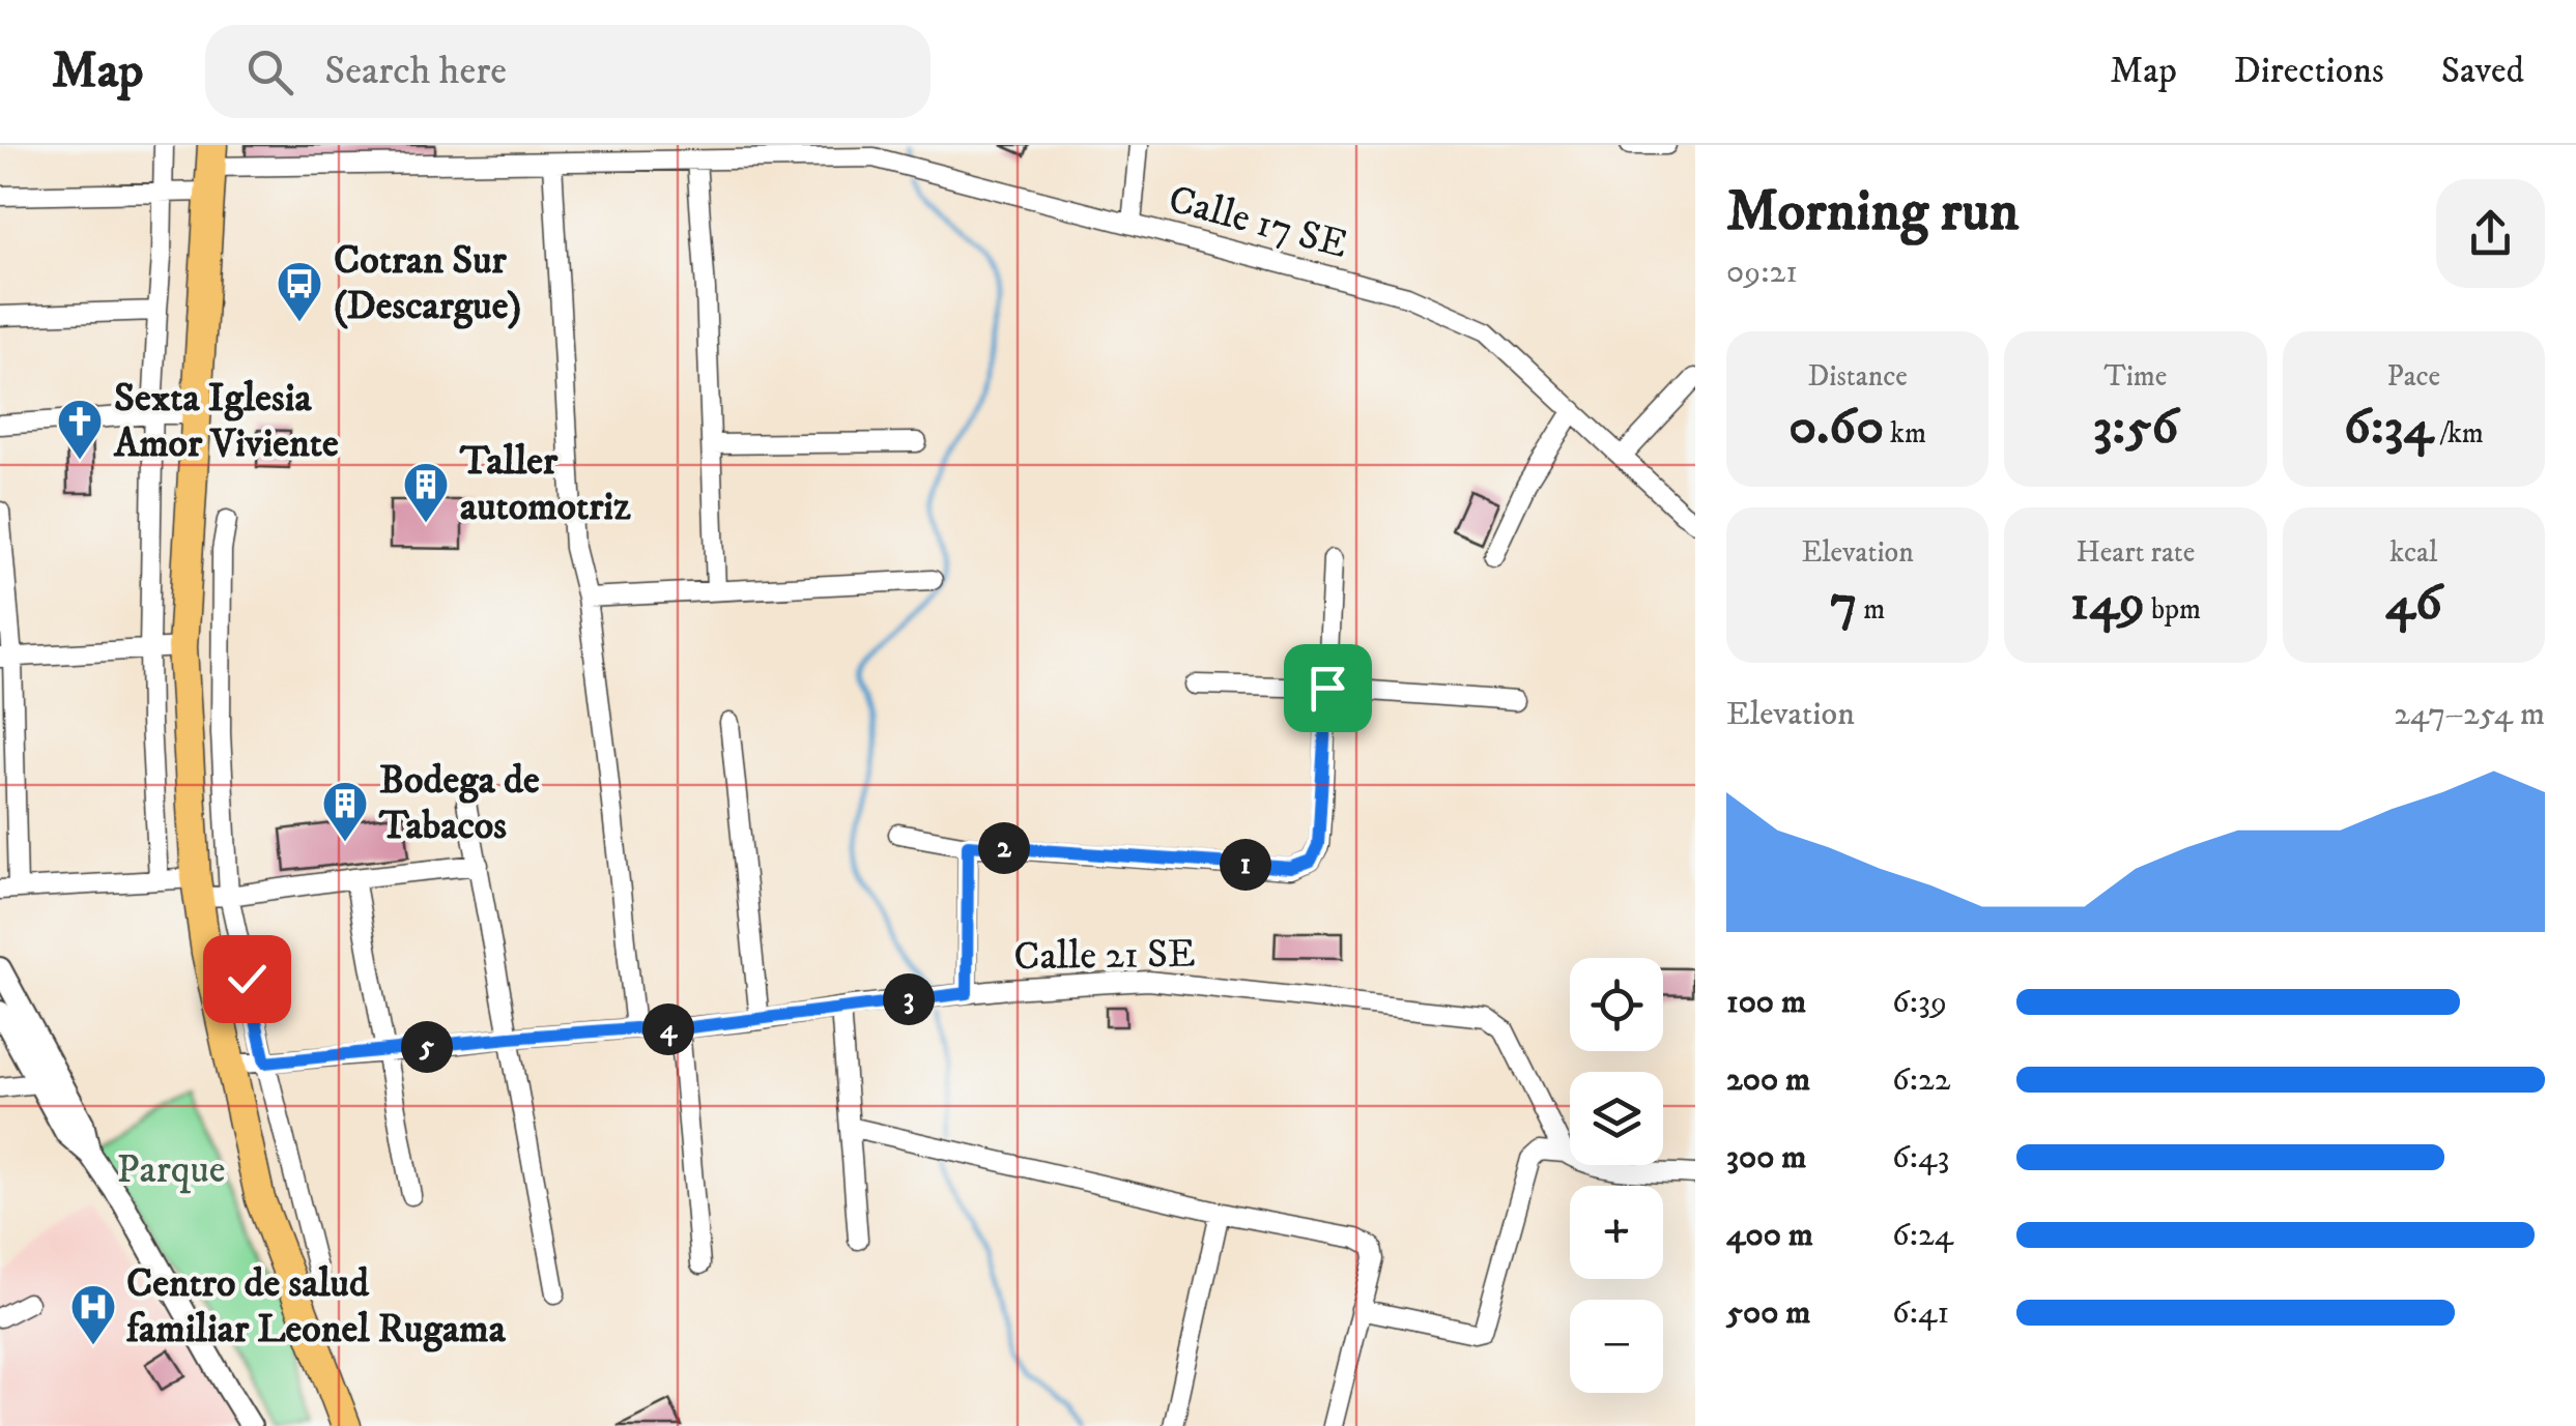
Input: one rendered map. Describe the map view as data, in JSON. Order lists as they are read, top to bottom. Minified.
{"streets":{"street":["Calle 17 SE","Calle 21 SE"]},"parks":["Parque"],"places":{"bus stop":["Cotran Sur (Descargue)"],"church":["Sexta Iglesia Amor Viviente"],"building":["Taller automotriz","Bodega de Tabacos"],"hospital":["Centro de salud familiar Leonel Rugama"]},"page":{"header":"Map","search":"Search here","nav":["Map","Directions","Saved"],"heading":["Morning run","09:21"],"stats":[["Distance","0.60 km"],["Time","3:56"],["Pace","6:34 /km"],["Elevation","7 m"],["Heart rate","149 bpm"],["kcal","46"]],"chart":["Elevation","247–254 m"],"pins":["2","1","3","4","5"],"map_buttons":["+","−"],"list":[{"name":"100 m","note":"6:39"},{"name":"200 m","note":"6:22"},{"name":"300 m","note":"6:43"},{"name":"400 m","note":"6:24"},{"name":"500 m","note":"6:41"}]}}
